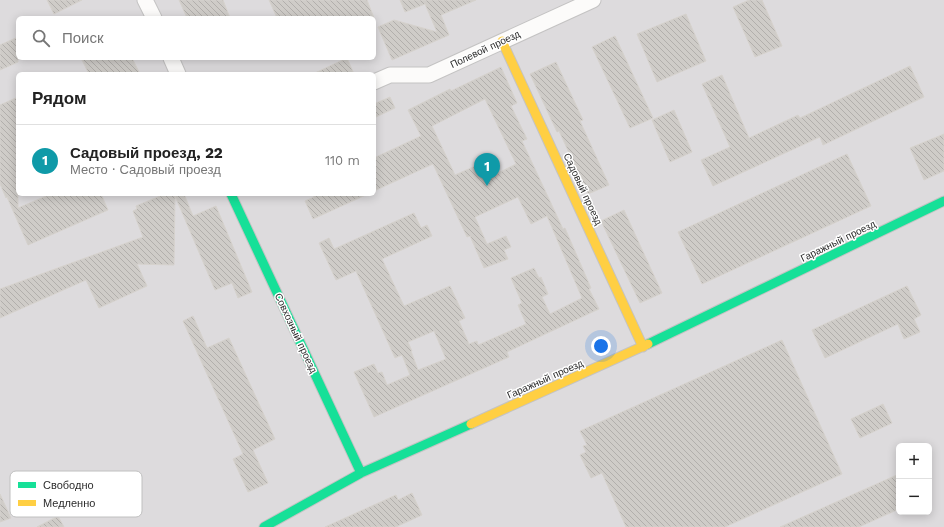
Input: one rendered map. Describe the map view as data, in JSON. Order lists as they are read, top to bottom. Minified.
{"streets":{"street":["Полевой проезд","Садовый проезд","Гаражный проезд","Совхозный проезд"]},"crossings":[["Полевой проезд","Садовый проезд"],["Садовый проезд","Гаражный проезд"],["Гаражный проезд","Совхозный проезд"]],"legend":["Свободно","Медленно"],"page":{"search":"Поиск","heading":"Рядом","list":[{"mark":"1","name":"Садовый проезд, 22","note":"Место · Садовый проезд","value":"110 m"}],"pins":"1","map_buttons":["+","−"]}}
